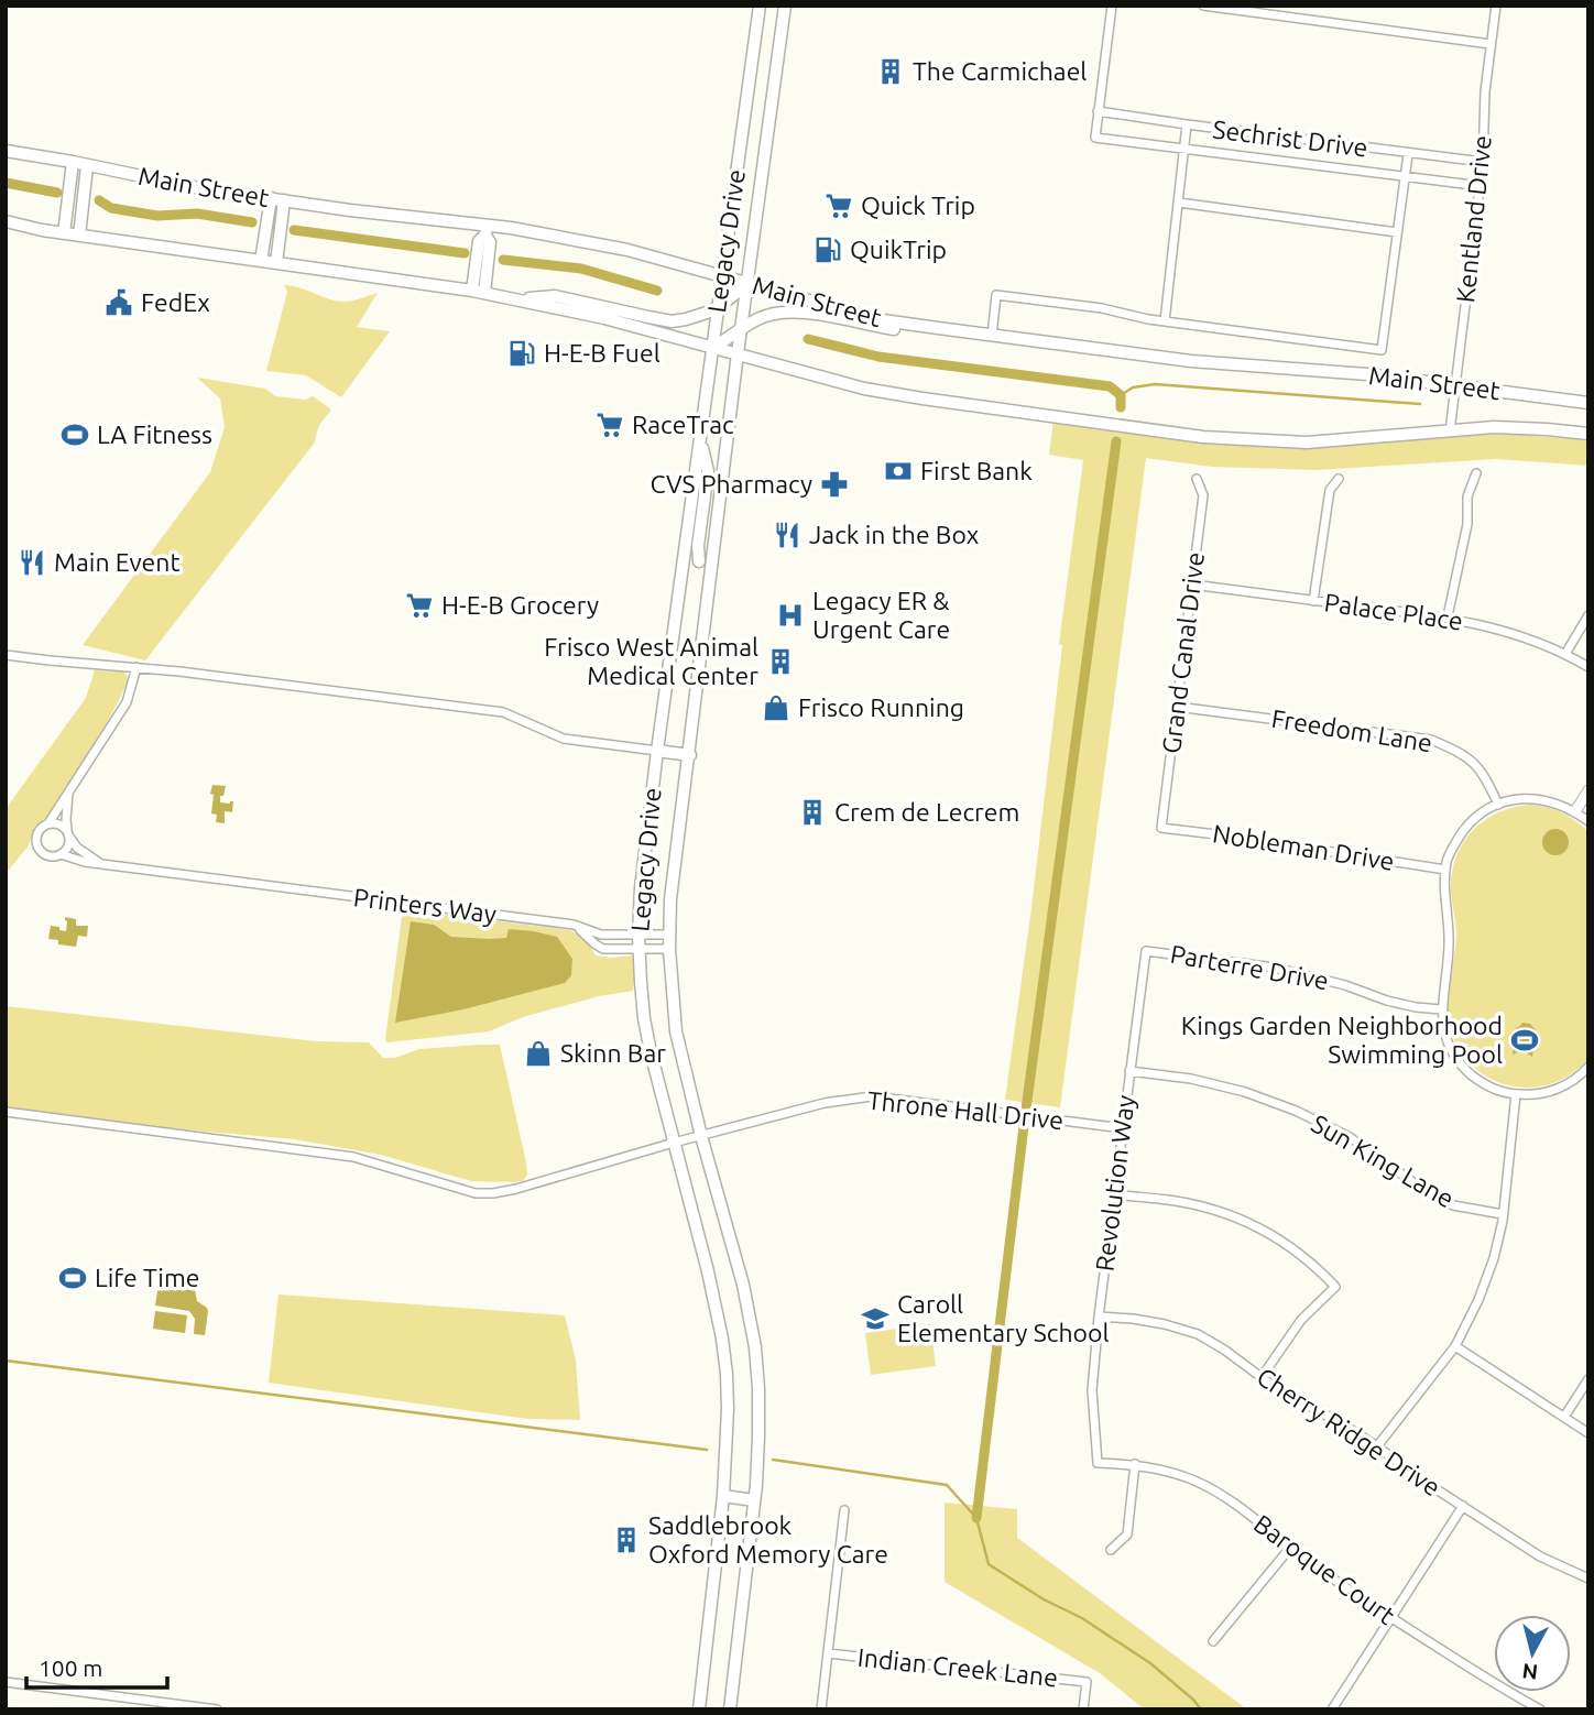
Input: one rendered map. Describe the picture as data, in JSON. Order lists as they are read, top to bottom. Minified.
{"streets":{"main road":["Main Street","Legacy Drive"],"street":["Sechrist Drive","Kentland Drive","Palace Place","Grand Canal Drive","Freedom Lane","Nobleman Drive","Printers Way","Parterre Drive","Throne Hall Drive","Sun King Lane","Revolution Way","Cherry Ridge Drive","Baroque Court","Indian Creek Lane"]},"crossings":[["Sechrist Drive","Kentland Drive"],["Main Street","Kentland Drive"],["Main Street","Legacy Drive"],["Legacy Drive","Printers Way"],["Legacy Drive","Throne Hall Drive"],["Palace Place","Grand Canal Drive"],["Grand Canal Drive","Freedom Lane"],["Grand Canal Drive","Nobleman Drive"],["Parterre Drive","Revolution Way"],["Throne Hall Drive","Revolution Way"],["Sun King Lane","Revolution Way"],["Revolution Way","Cherry Ridge Drive"],["Revolution Way","Baroque Court"]],"places":{"building":["The Carmichael","Frisco West Animal Medical Center","Crem de Lecrem","Saddlebrook Oxford Memory Care"],"supermarket":["Quick Trip","RaceTrac","H-E-B Grocery"],"fuel station":["QuikTrip","H-E-B Fuel"],"public building":["FedEx"],"sports":["LA Fitness","Kings Garden Neighborhood Swimming Pool","Life Time"],"bank":["First Bank"],"pharmacy":["CVS Pharmacy"],"restaurant":["Jack in the Box","Main Event"],"hospital":["Legacy ER & Urgent Care"],"shop":["Frisco Running","Skinn Bar"],"school or university":["Caroll Elementary School"]},"scale_bar":"100 m","north":"bottom"}
